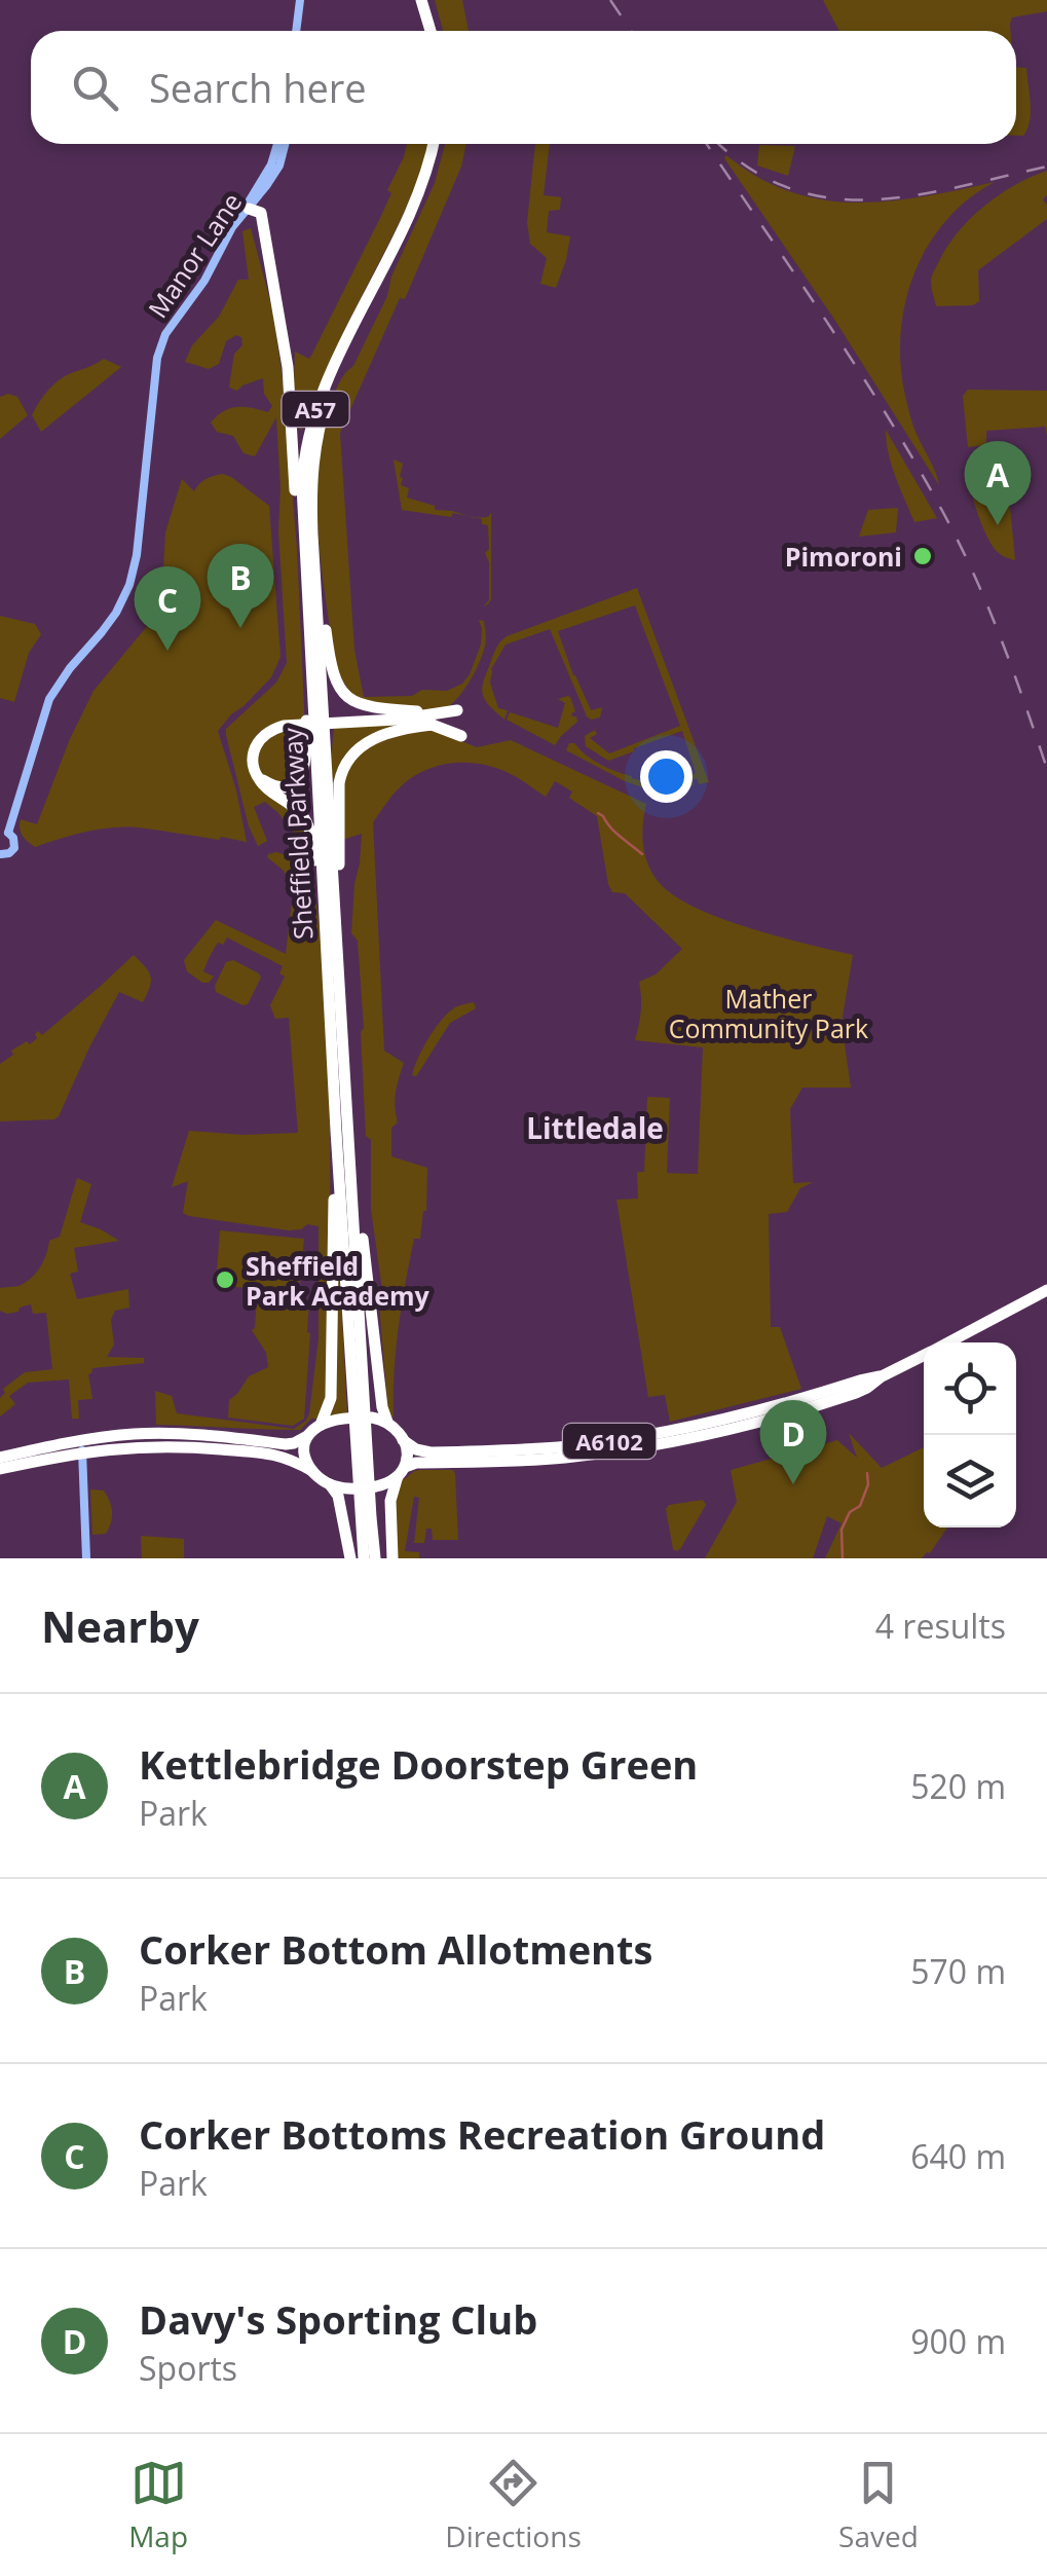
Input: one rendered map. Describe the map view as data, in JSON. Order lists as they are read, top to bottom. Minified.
{"streets":{"highway":["A57","Sheffield Parkway","A6102"],"street":["Manor Lane"]},"crossings":[["Manor Lane","A57"],["A57","Sheffield Parkway"]],"districts":["Littledale"],"parks":["Mather Community Park"],"places":["Pimoroni","Sheffield Park Academy"],"page":{"search":"Search here","pins":["A","B","C","D"],"heading":["Nearby","4 results"],"list":[{"mark":"A","name":"Kettlebridge Doorstep Green","note":"Park","value":"520 m"},{"mark":"B","name":"Corker Bottom Allotments","note":"Park","value":"570 m"},{"mark":"C","name":"Corker Bottoms Recreation Ground","note":"Park","value":"640 m"},{"mark":"D","name":"Davy's Sporting Club","note":"Sports","value":"900 m"}],"nav":["Map","Directions","Saved"]}}
